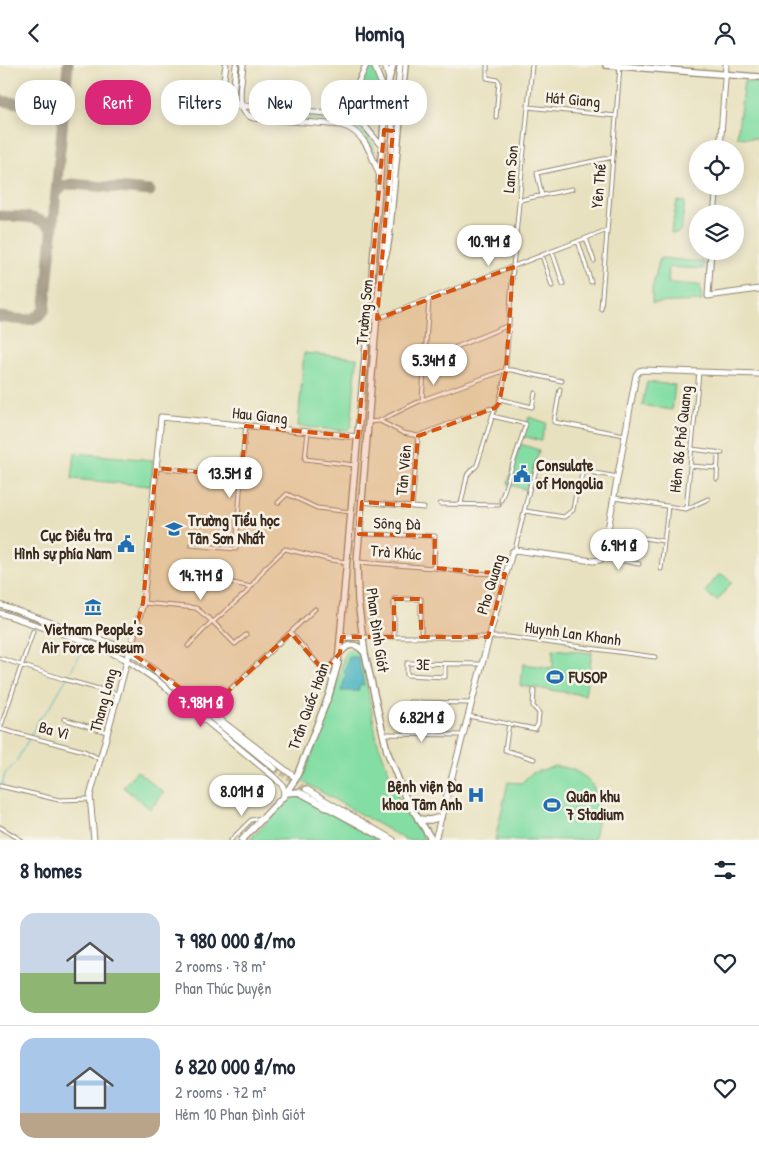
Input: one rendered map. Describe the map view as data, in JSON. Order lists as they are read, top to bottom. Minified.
{"streets":{"main road":["Trường Sơn","Phan Đình Giót","Trần Quốc Hoàn"],"street":["Hát Giang","Lam Son","Yên Thế","Hau Giang","Hẻm 86 Phổ Quang","Tản Viên","Sông Đà","Trà Khúc","Pho Quang","Huynh Lan Khanh","3E","Thang Long","Ba Vì"]},"crossings":[["Hát Giang","Lam Son"],["Hát Giang","Yên Thế"],["Trường Sơn","Hau Giang"],["Trường Sơn","Sông Đà"],["Trường Sơn","Trà Khúc"],["Trường Sơn","Phan Đình Giót"],["Trường Sơn","Trần Quốc Hoàn"],["Hau Giang","Thang Long"],["Sông Đà","Trà Khúc"],["Trà Khúc","Pho Quang"],["Trà Khúc","Phan Đình Giót"],["Pho Quang","Phan Đình Giót"],["Pho Quang","Huynh Lan Khanh"],["Pho Quang","3E"],["Phan Đình Giót","Huynh Lan Khanh"],["Thang Long","Ba Vì"]],"places":{"public building":["Consulate of Mongolia","Cục Điều tra Hình sự phía Nam"],"school or university":["Trường Tiểu học Tân Sơn Nhất"],"museum":["Vietnam People's Air Force Museum"],"sports":["FUSOP","Quân khu 7 Stadium"],"hospital":["Bệnh viện Đa khoa Tâm Anh"]},"page":{"header":"Homiq","chip":["Buy","Rent","Filters","New","Apartment"],"price":["10.9M ₫","5.34M ₫","13.5M ₫","6.9M ₫","14.7M ₫","7.98M ₫","6.82M ₫","8.01M ₫"],"heading":"8 homes","list":[{"name":"7 980 000 ₫/mo","note":"2 rooms · 78 m² · Phan Thúc Duyện"},{"name":"6 820 000 ₫/mo","note":"2 rooms · 72 m² · Hẻm 10 Phan Đình Giót"}]}}
